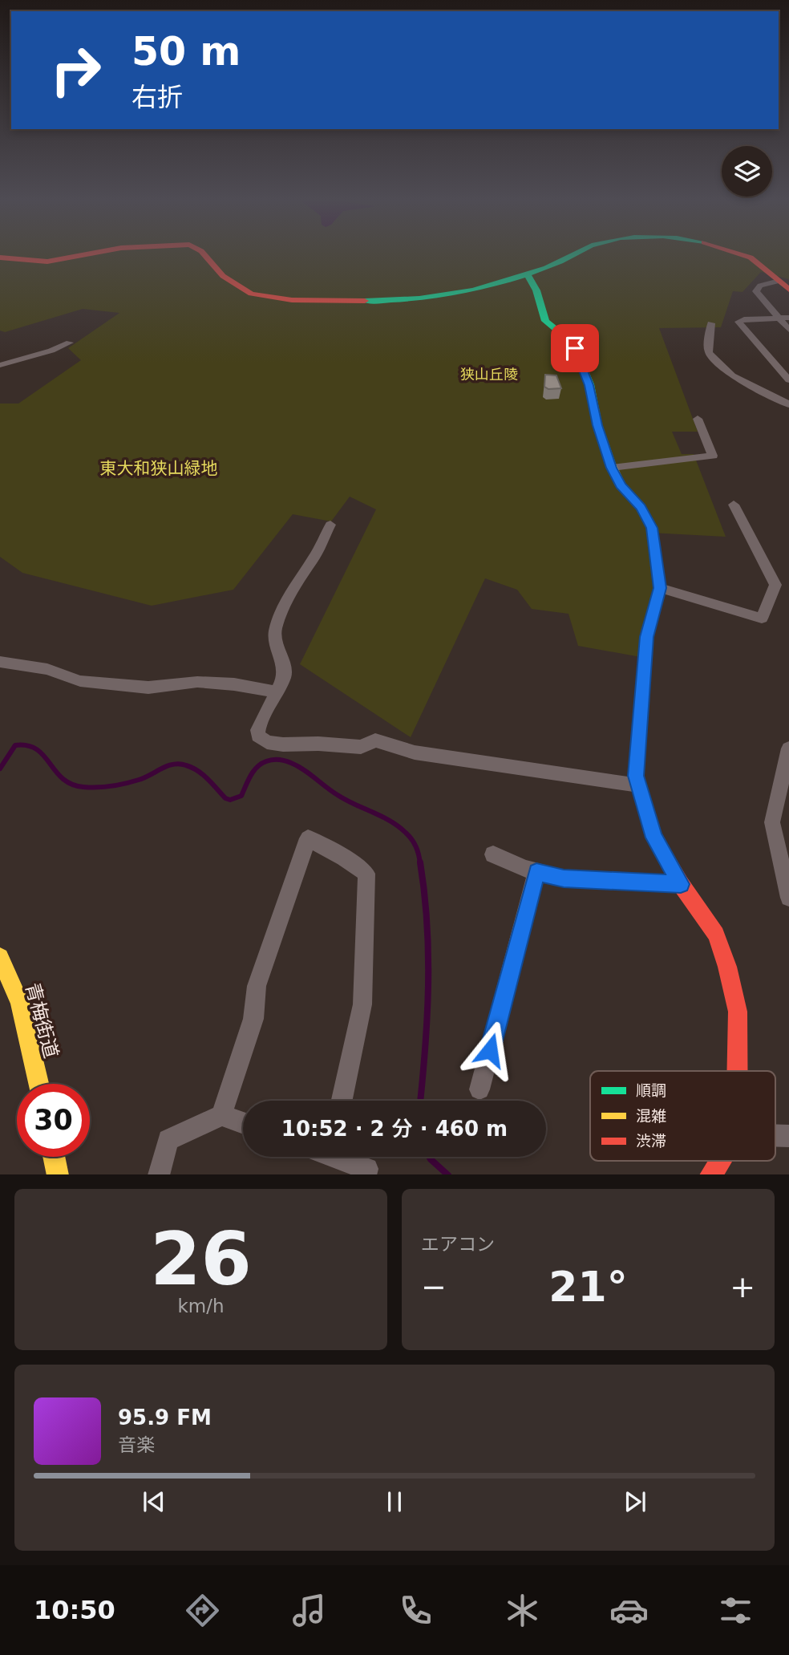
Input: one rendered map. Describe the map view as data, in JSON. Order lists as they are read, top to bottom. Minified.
{"streets":{"street":["青梅街道"]},"parks":["狭山丘陵","東大和狭山緑地"],"legend":["順調","混雑","渋滞"],"page":{"turn":["50 m","右折"],"limit":"30","trip":"10:52 · 2 分 · 460 m","tile":[["26","km/h"],"エアコン"],"heat":["−","21°","+"],"song":["95.9 FM","音楽"],"tabs":"10:50"}}
